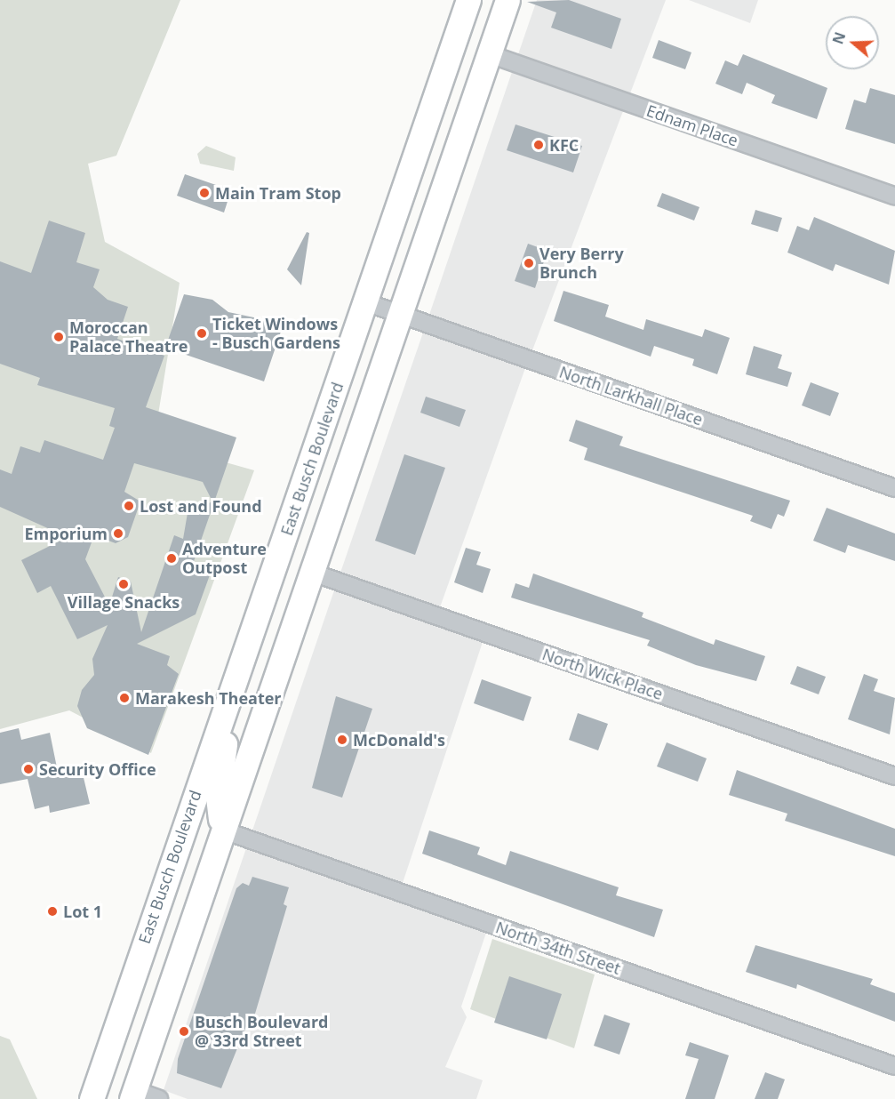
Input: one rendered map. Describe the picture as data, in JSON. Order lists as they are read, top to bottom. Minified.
{"streets":{"main road":["East Busch Boulevard"],"street":["Ednam Place","North Larkhall Place","North Wick Place","North 34th Street"]},"crossings":[["North Larkhall Place","East Busch Boulevard"]],"places":["KFC","Main Tram Stop","Very Berry Brunch","Ticket Windows - Busch Gardens","Moroccan Palace Theatre","Lost and Found","Emporium","Adventure Outpost","Village Snacks","Marakesh Theater","McDonald's","Security Office","Lot 1","Busch Boulevard @ 33rd Street"],"north":"left"}
